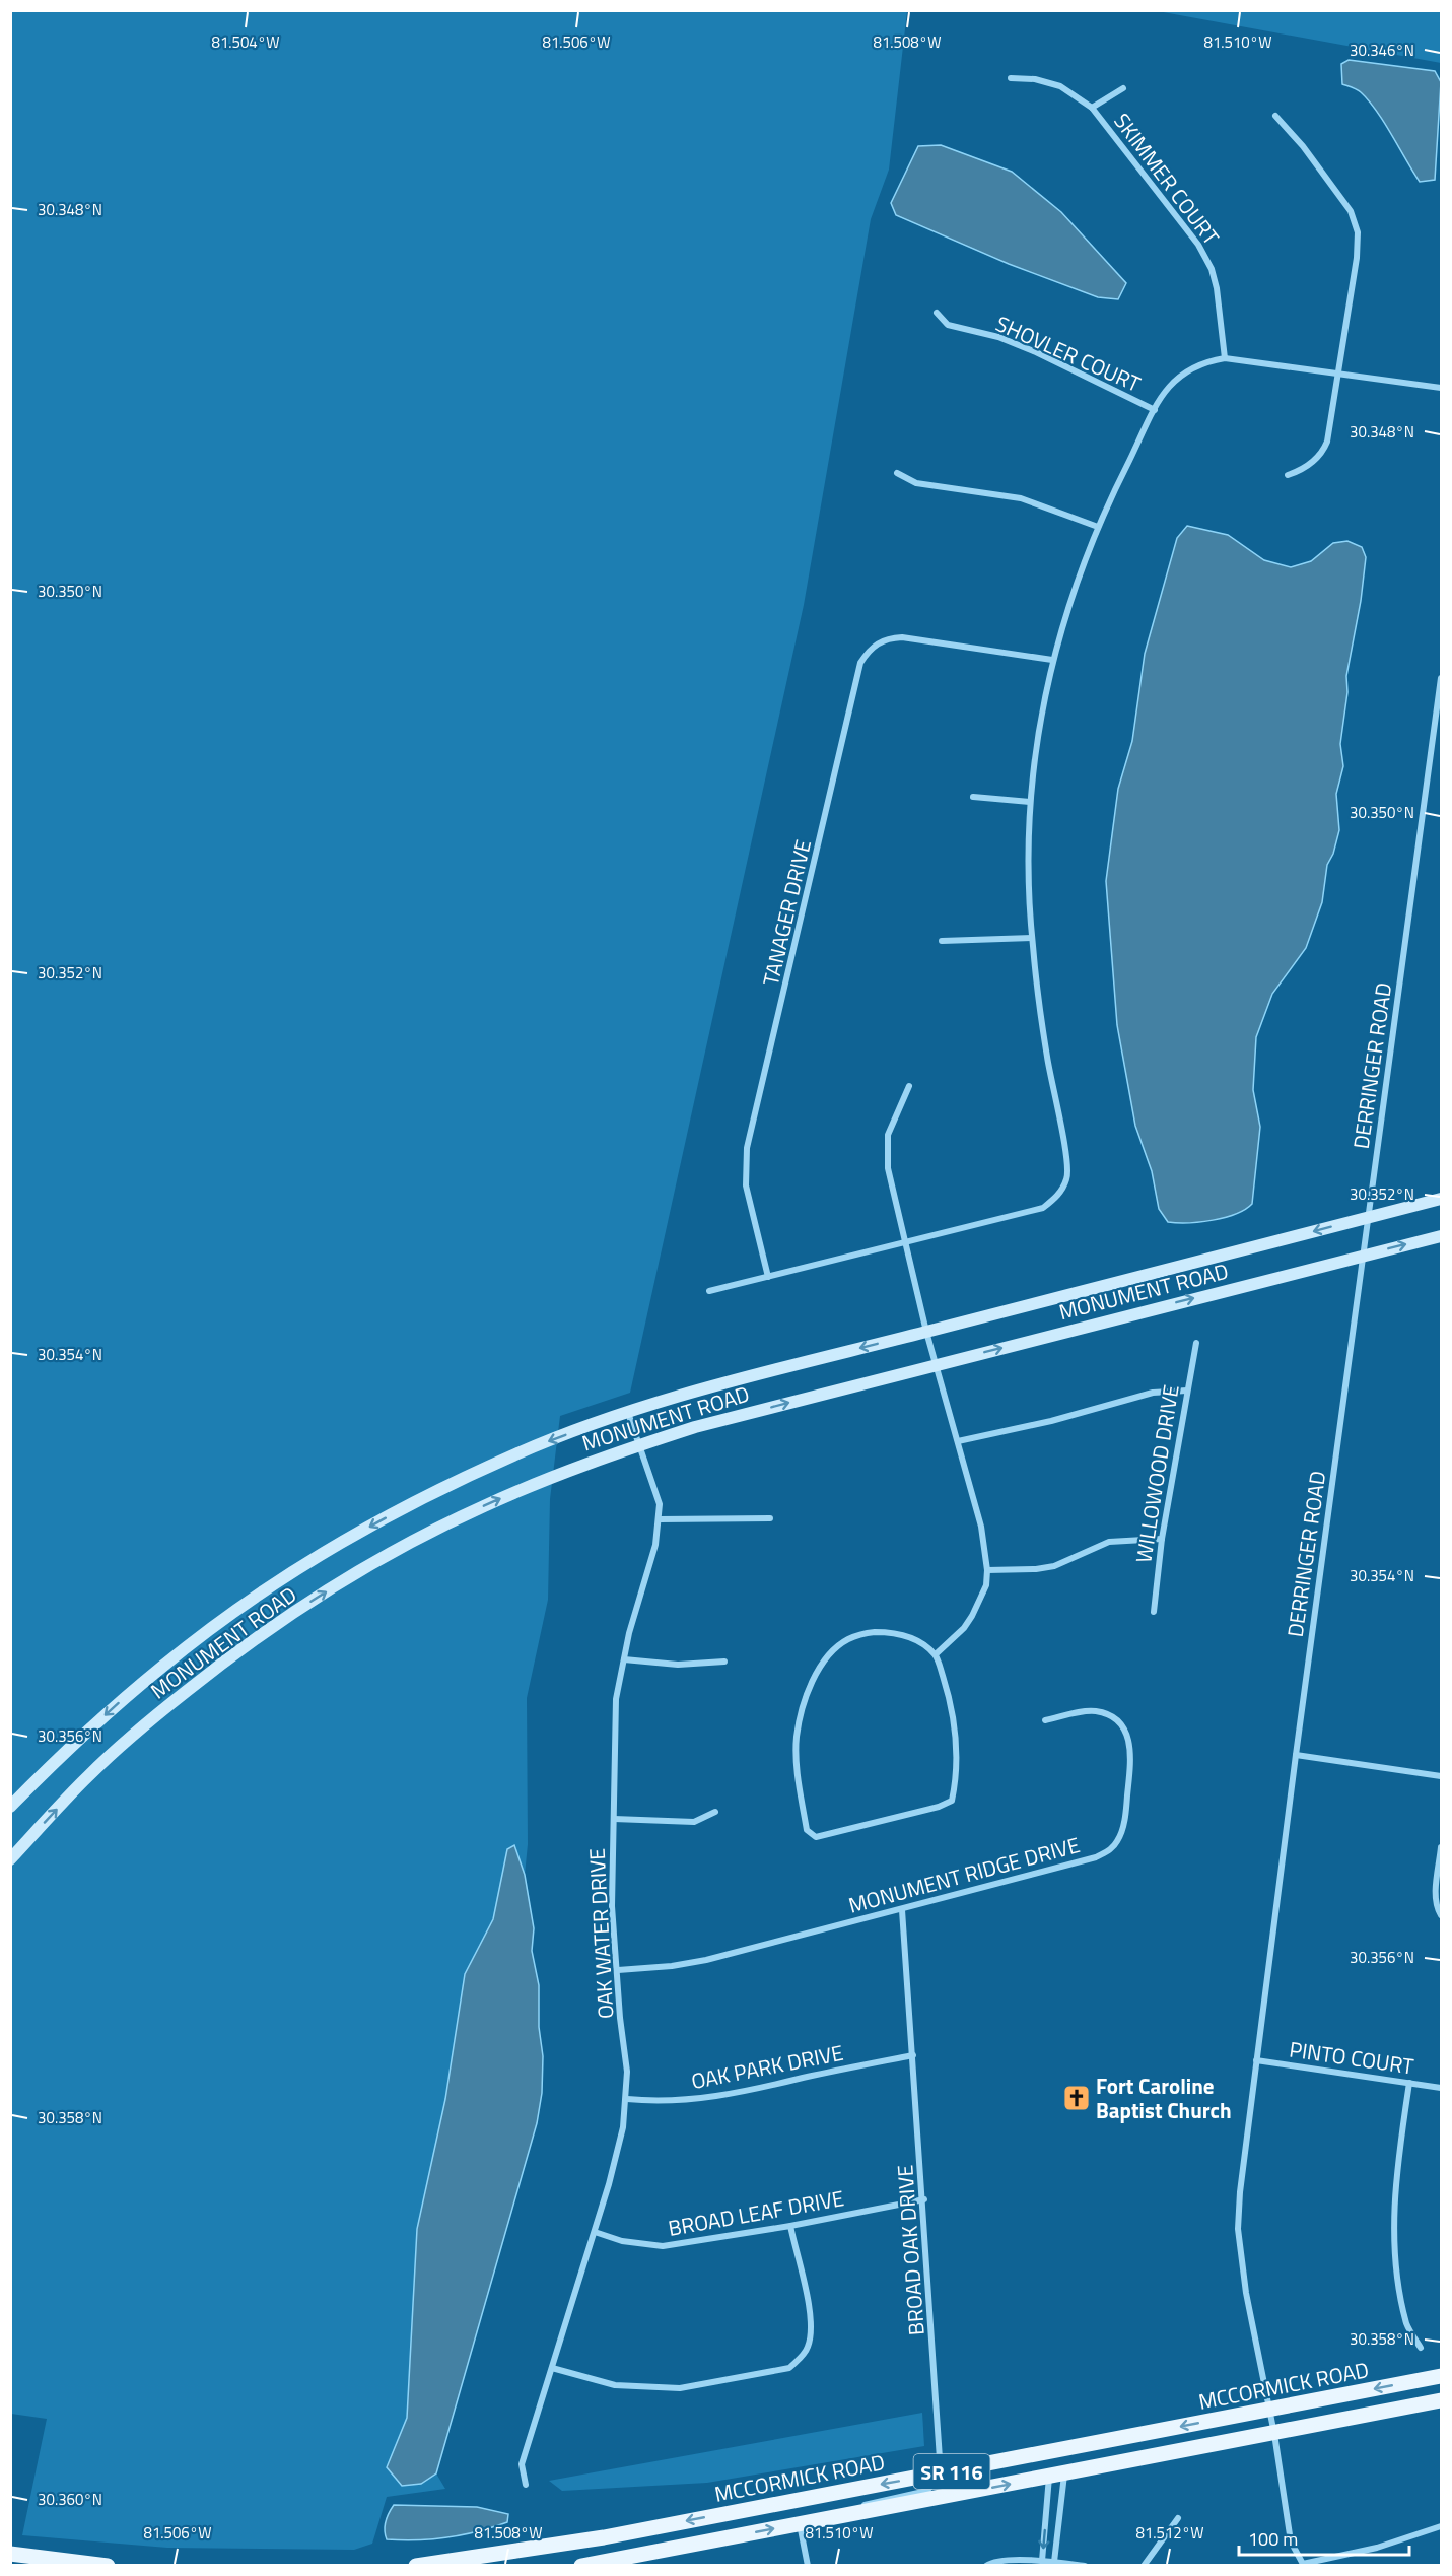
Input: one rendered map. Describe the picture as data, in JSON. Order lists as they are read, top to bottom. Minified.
{"streets":{"main road":["MONUMENT ROAD","MCCORMICK ROAD","SR 116"],"street":["SKIMMER COURT","SHOVLER COURT","TANAGER DRIVE","DERRINGER ROAD","WILLOWOOD DRIVE","MONUMENT RIDGE DRIVE","OAK WATER DRIVE","PINTO COURT","OAK PARK DRIVE","BROAD LEAF DRIVE","BROAD OAK DRIVE"]},"crossings":[["DERRINGER ROAD","MONUMENT ROAD"],["DERRINGER ROAD","PINTO COURT"],["DERRINGER ROAD","MCCORMICK ROAD"],["MONUMENT ROAD","OAK WATER DRIVE"],["MONUMENT RIDGE DRIVE","OAK WATER DRIVE"],["MONUMENT RIDGE DRIVE","BROAD OAK DRIVE"],["OAK WATER DRIVE","OAK PARK DRIVE"],["OAK WATER DRIVE","BROAD LEAF DRIVE"],["OAK PARK DRIVE","BROAD OAK DRIVE"],["BROAD LEAF DRIVE","BROAD OAK DRIVE"],["BROAD OAK DRIVE","MCCORMICK ROAD"]],"places":{"church":["Fort Caroline Baptist Church"]},"scale_bar":"100 m","coordinates":["81.504°W","81.506°W","81.508°W","81.510°W","30.346°N","30.348°N","30.350°N","30.352°N","30.354°N","30.356°N","30.358°N","30.360°N","81.512°W"]}
